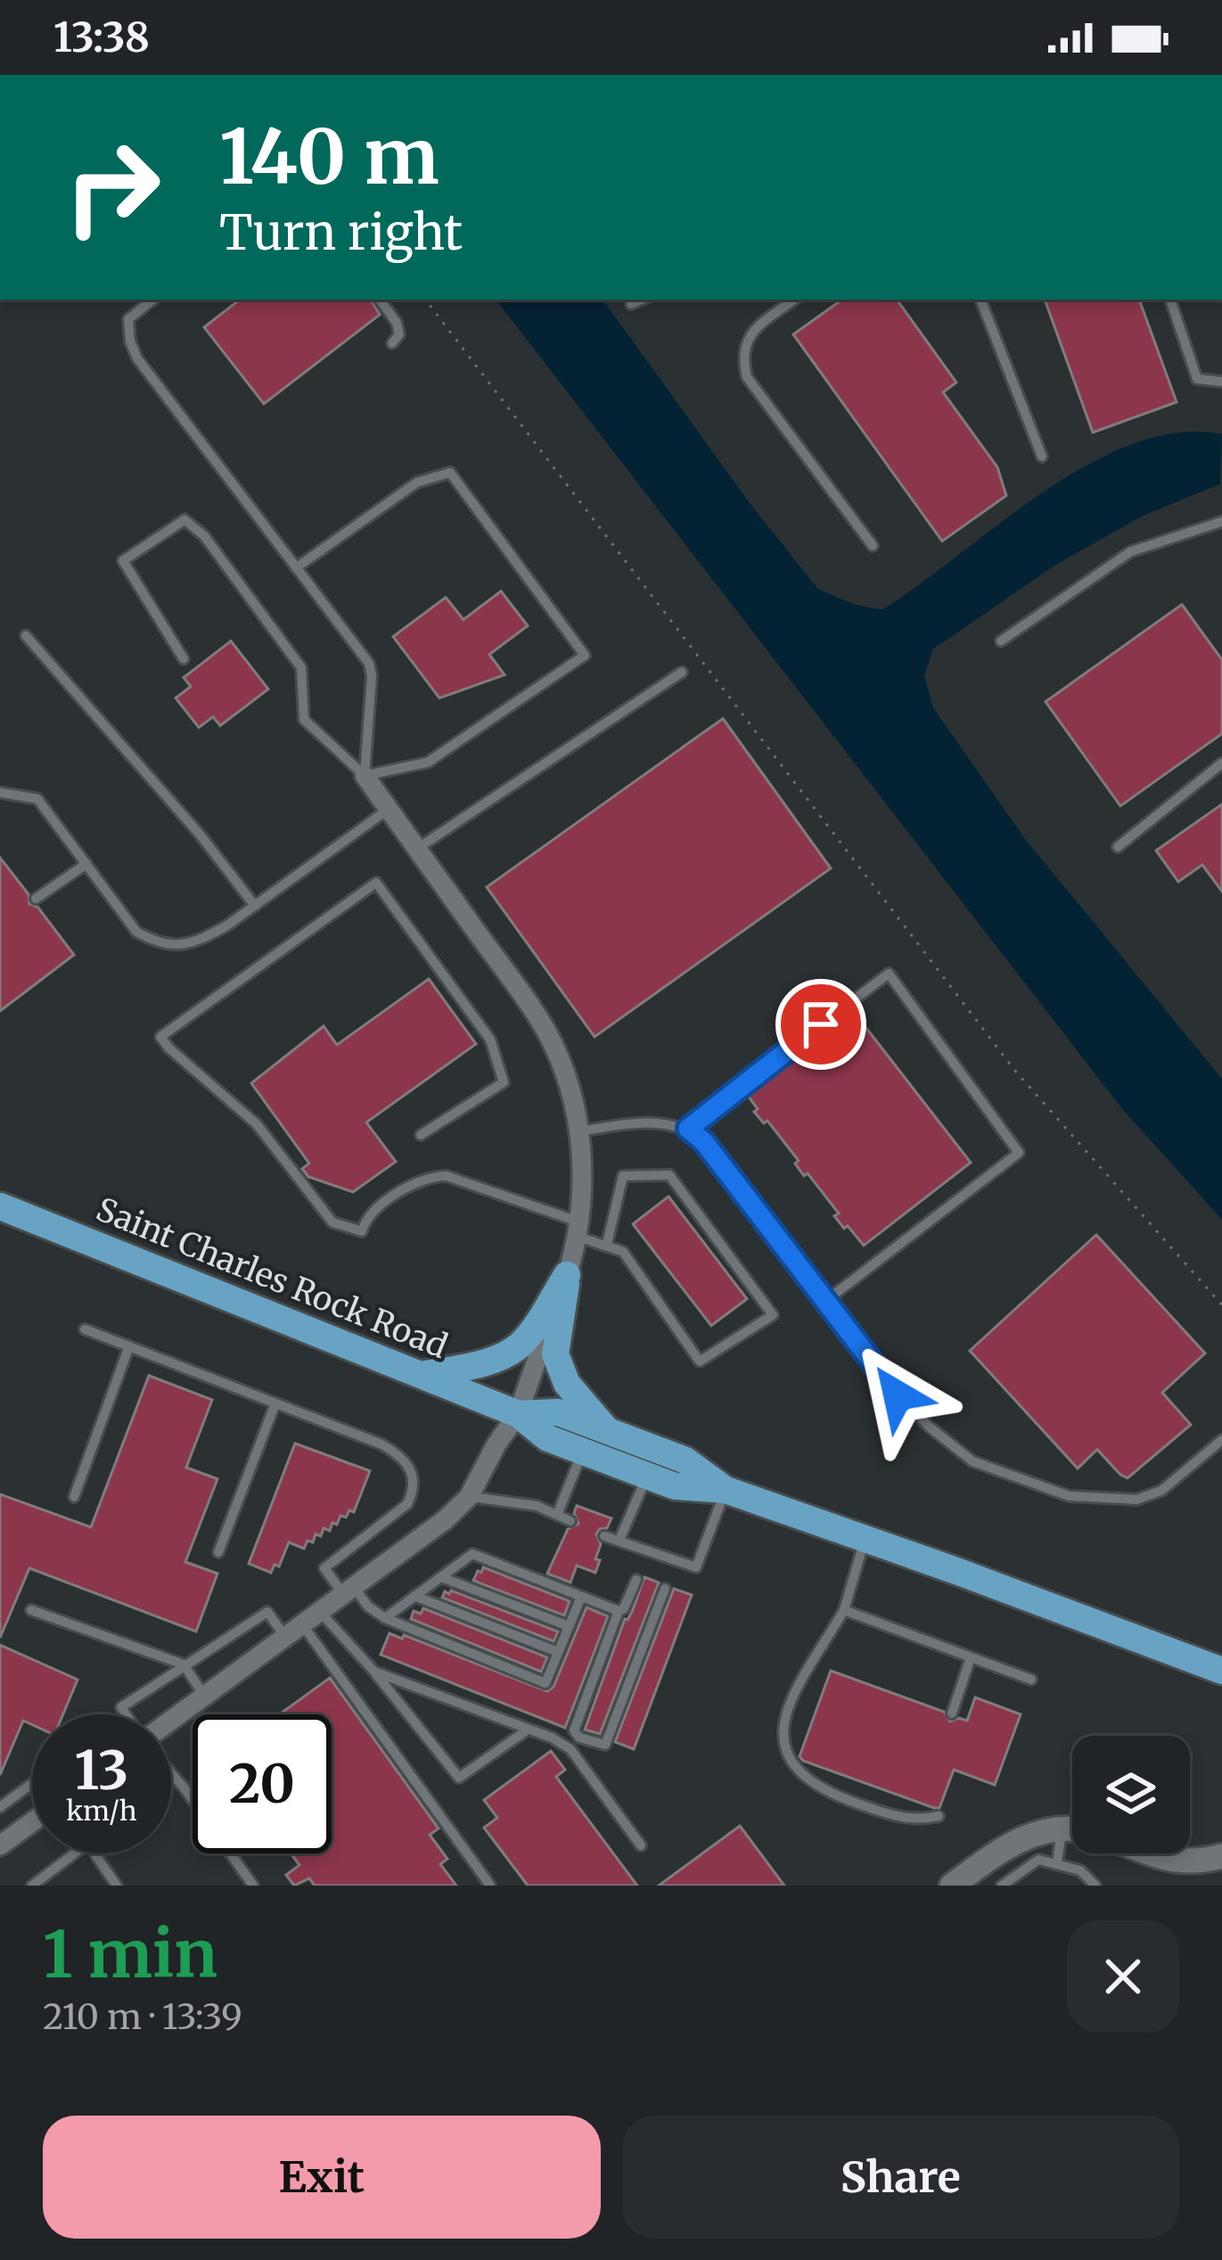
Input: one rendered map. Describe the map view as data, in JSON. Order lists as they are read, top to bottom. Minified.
{"streets":{"main road":["Saint Charles Rock Road"]},"page":{"status":"13:38","turn":["140 m","Turn right"],"speed":"13 km/h","limit":"20","heading":["1 min","210 m · 13:39"],"buttons":["Exit","Share"]}}
